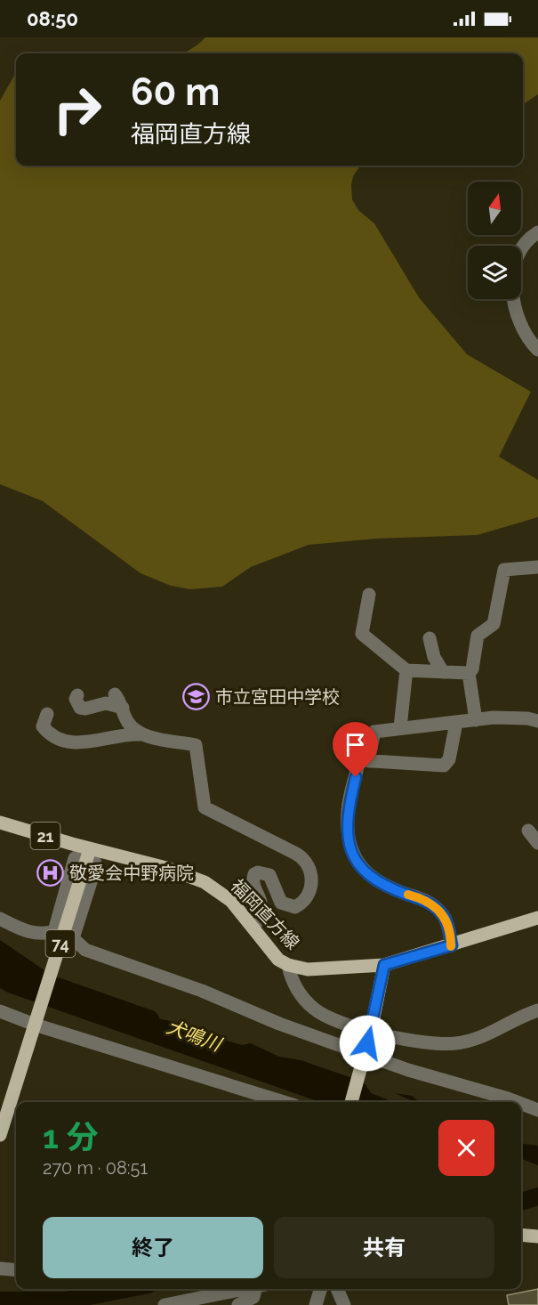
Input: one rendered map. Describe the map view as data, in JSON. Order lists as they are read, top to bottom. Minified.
{"streets":{"main road":["21","福岡直方線","74"]},"crossings":[["福岡直方線","74"]],"water":["犬鳴川"],"places":{"school or university":["市立宮田中学校"],"hospital":["敬愛会中野病院"]},"north":"top","page":{"status":"08:50","turn":["60 m","福岡直方線"],"heading":["1 分","270 m · 08:51"],"buttons":["終了","共有"]}}
